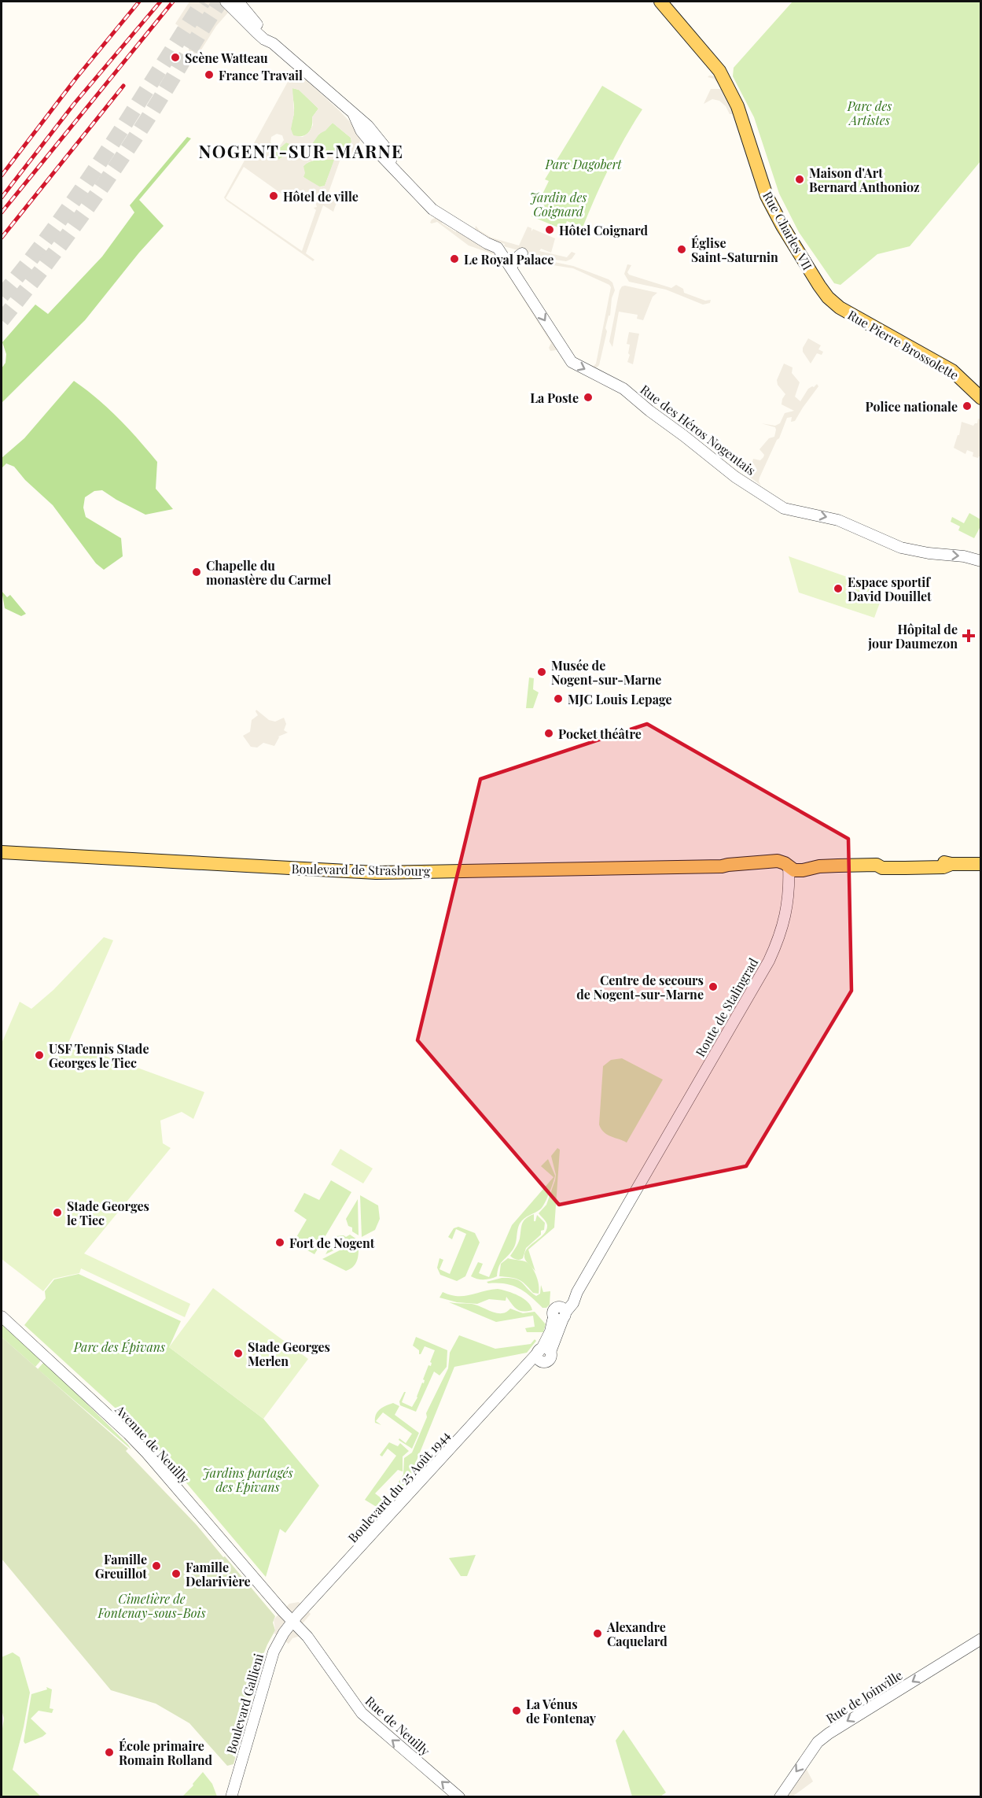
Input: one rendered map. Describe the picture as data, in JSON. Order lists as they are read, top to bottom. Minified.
{"streets":{"main road":["Rue Charles VII","Rue Pierre Brossolette","Boulevard de Strasbourg"],"street":["Rue des Héros Nogentais","Route de Stalingrad","Avenue de Neuilly","Boulevard du 25 Août 1944","Rue de Joinville","Boulevard Gallieni","Rue de Neuilly"]},"crossings":[["Rue Charles VII","Rue Pierre Brossolette"],["Boulevard de Strasbourg","Route de Stalingrad"],["Route de Stalingrad","Boulevard du 25 Août 1944"],["Avenue de Neuilly","Boulevard du 25 Août 1944"],["Avenue de Neuilly","Boulevard Gallieni"],["Avenue de Neuilly","Rue de Neuilly"],["Boulevard du 25 Août 1944","Boulevard Gallieni"],["Boulevard du 25 Août 1944","Rue de Neuilly"],["Boulevard Gallieni","Rue de Neuilly"]],"one_way":["Rue des Héros Nogentais","Rue de Joinville","Rue de Neuilly"],"districts":["NOGENT-SUR-MARNE"],"parks":["Parc des Artistes","Parc Dagobert","Jardin des Coignard","Parc des Épivans","Jardins partagés des Épivans","Cimetière de Fontenay-sous-Bois"],"places":{"other":["Scène Watteau","France Travail","Maison d'Art Bernard Anthonioz","Hôtel de ville","Hôtel Coignard","Église Saint-Saturnin","Le Royal Palace","La Poste","Police nationale","Chapelle du monastère du Carmel","Espace sportif David Douillet","Musée de Nogent-sur-Marne","MJC Louis Lepage","Pocket théâtre","Centre de secours de Nogent-sur-Marne","USF Tennis Stade Georges le Tiec","Stade Georges le Tiec","Fort de Nogent","Stade Georges Merlen","Famille Greuillot","Famille Delarivière","Alexandre Caquelard","La Vénus de Fontenay","École primaire Romain Rolland"],"health":["Hôpital de jour Daumezon"]}}
